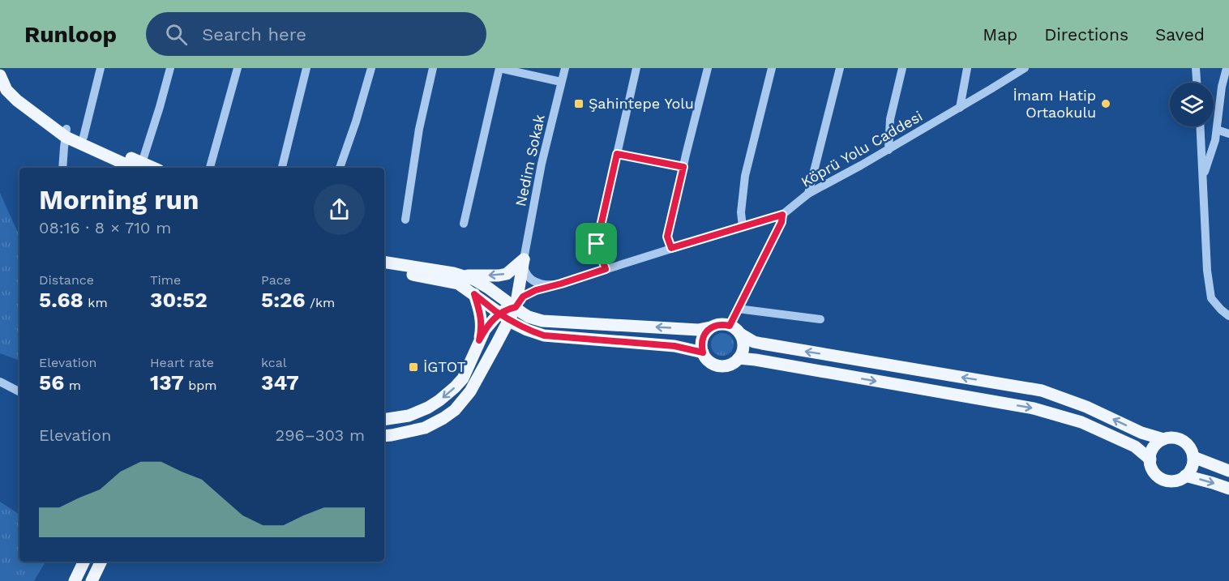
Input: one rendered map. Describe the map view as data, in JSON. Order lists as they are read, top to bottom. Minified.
{"streets":{"street":["Köprü Yolu Caddesi","Nedim Sokak"]},"crossings":[["Köprü Yolu Caddesi","Nedim Sokak"]],"places":{"transit":["Şahintepe Yolu","İGTOT"],"other":["İmam Hatip Ortaokulu"]},"page":{"header":"Runloop","search":"Search here","nav":["Map","Directions","Saved"],"heading":["Morning run","08:16 · 8 × 710 m"],"stats":[["Distance","5.68 km"],["Time","30:52"],["Pace","5:26 /km"],["Elevation","56 m"],["Heart rate","137 bpm"],["kcal","347"]],"chart":["Elevation","296–303 m"]}}
